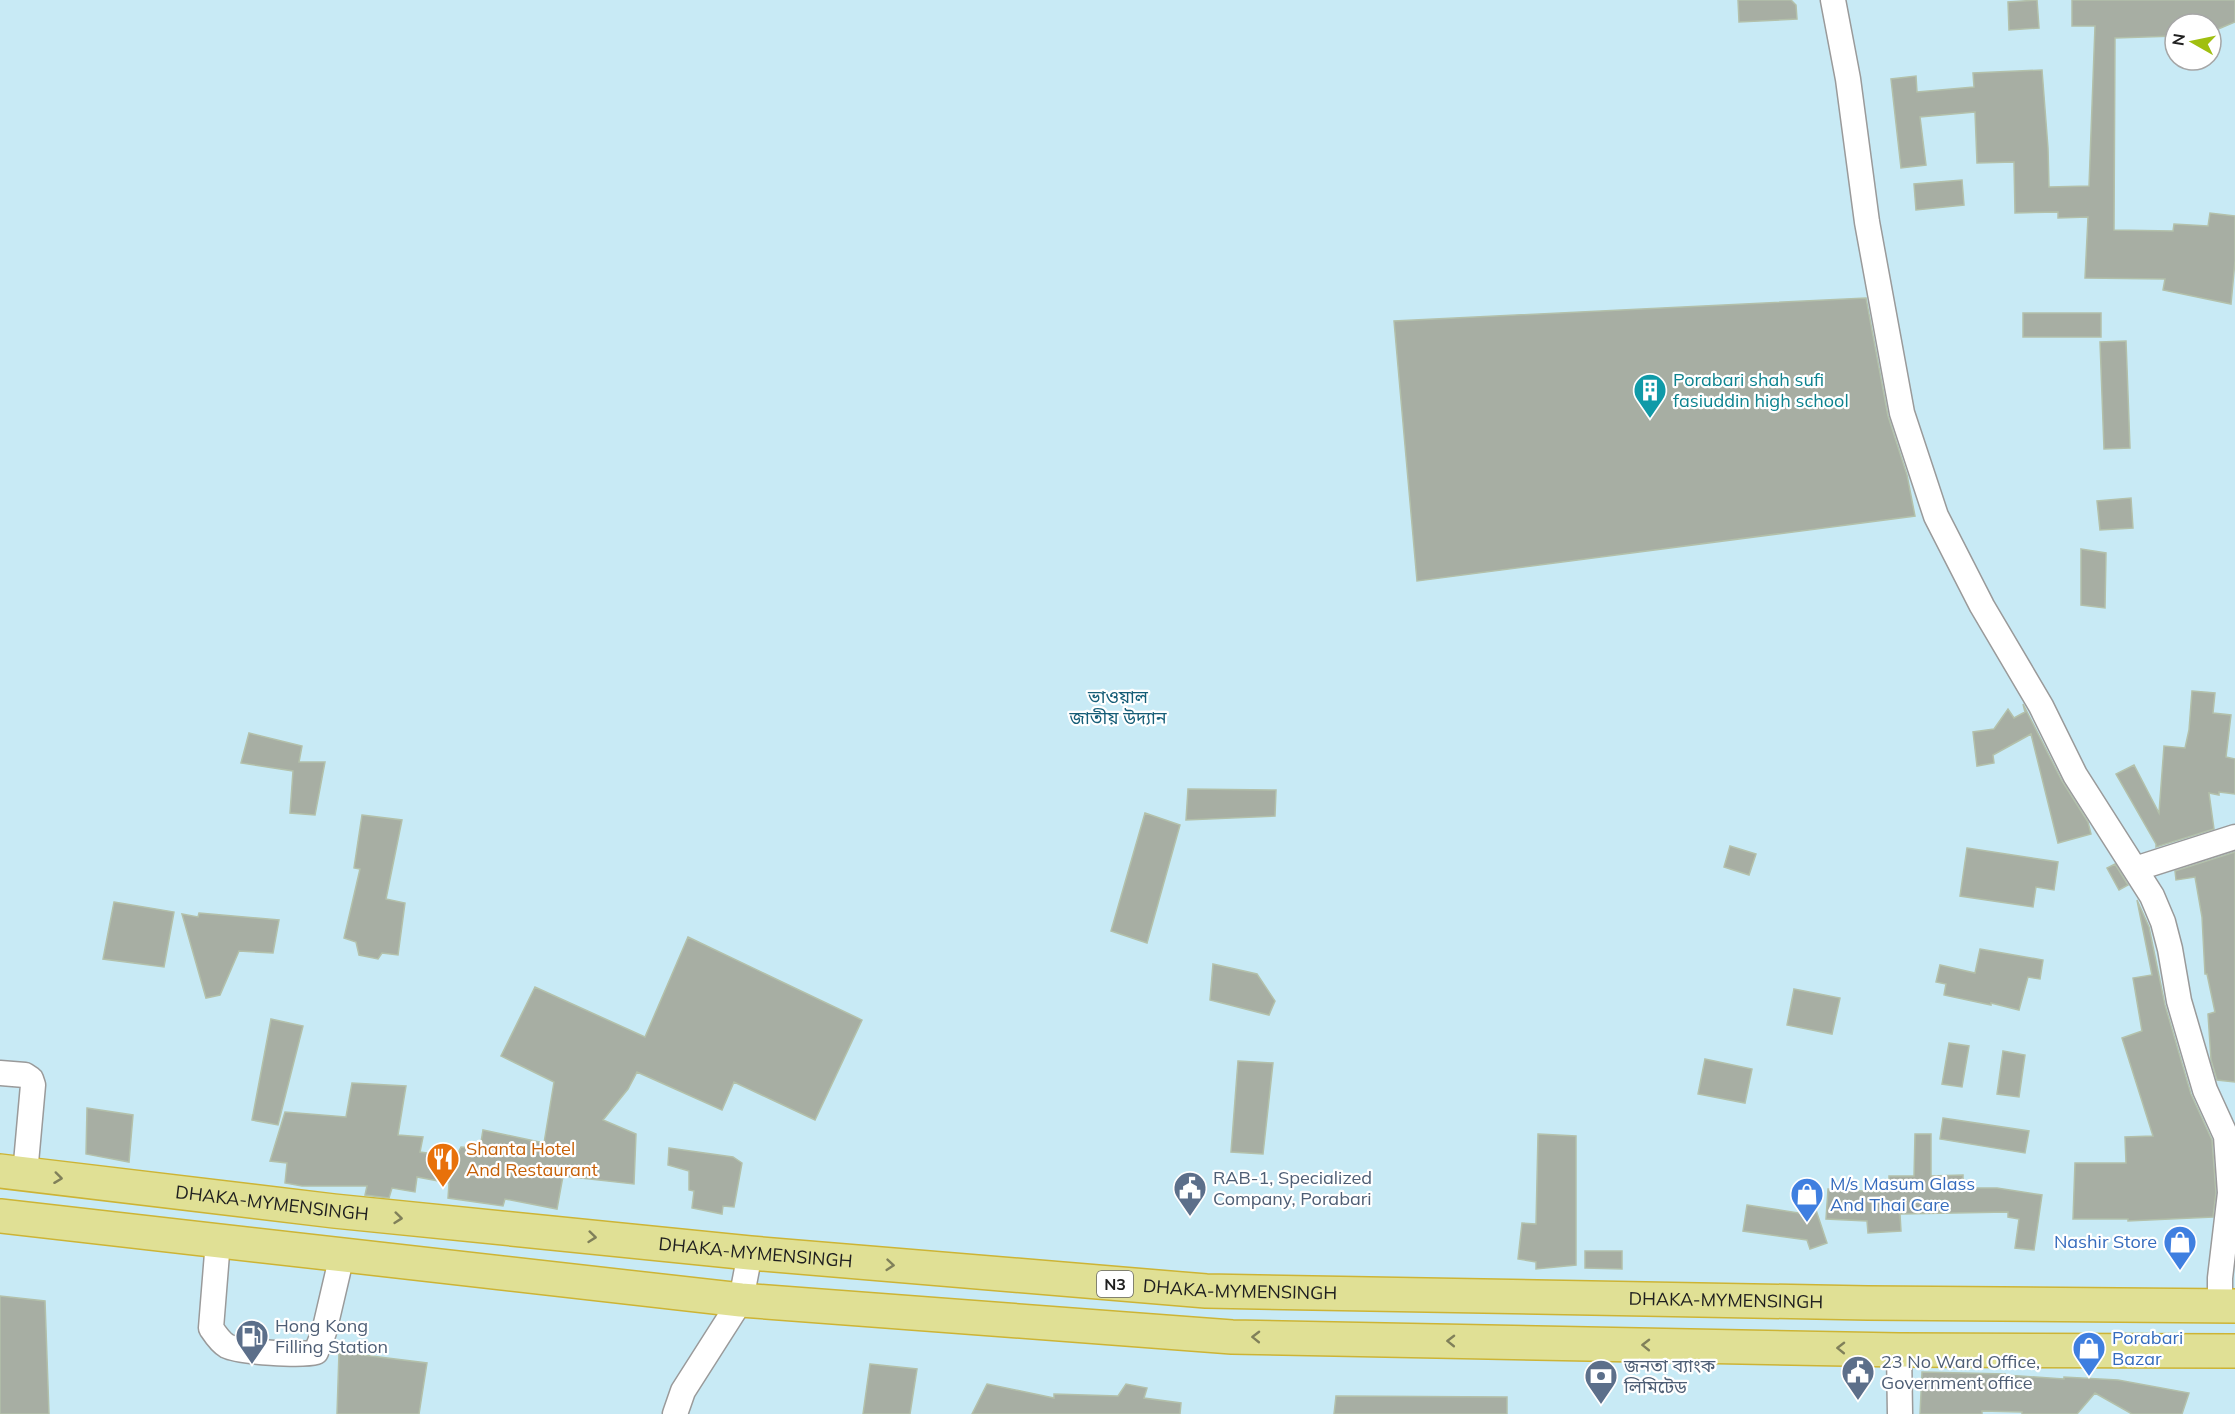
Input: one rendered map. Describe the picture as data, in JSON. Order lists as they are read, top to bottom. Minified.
{"streets":{"highway":["DHAKA-MYMENSINGH","N3"]},"parks":["ভাওয়াল জাতীয় উদ্যান"],"places":{"building":["Porabari shah sufi fasiuddin high school"],"restaurant":["Shanta Hotel And Restaurant"],"public building":["RAB-1, Specialized Company, Porabari","23 No Ward Office, Government office"],"shop":["M/s Masum Glass And Thai Care","Nashir Store","Porabari Bazar"],"fuel station":["Hong Kong Filling Station"],"bank":["জনতা ব্যাংক লিমিটেড"]},"north":"left"}
